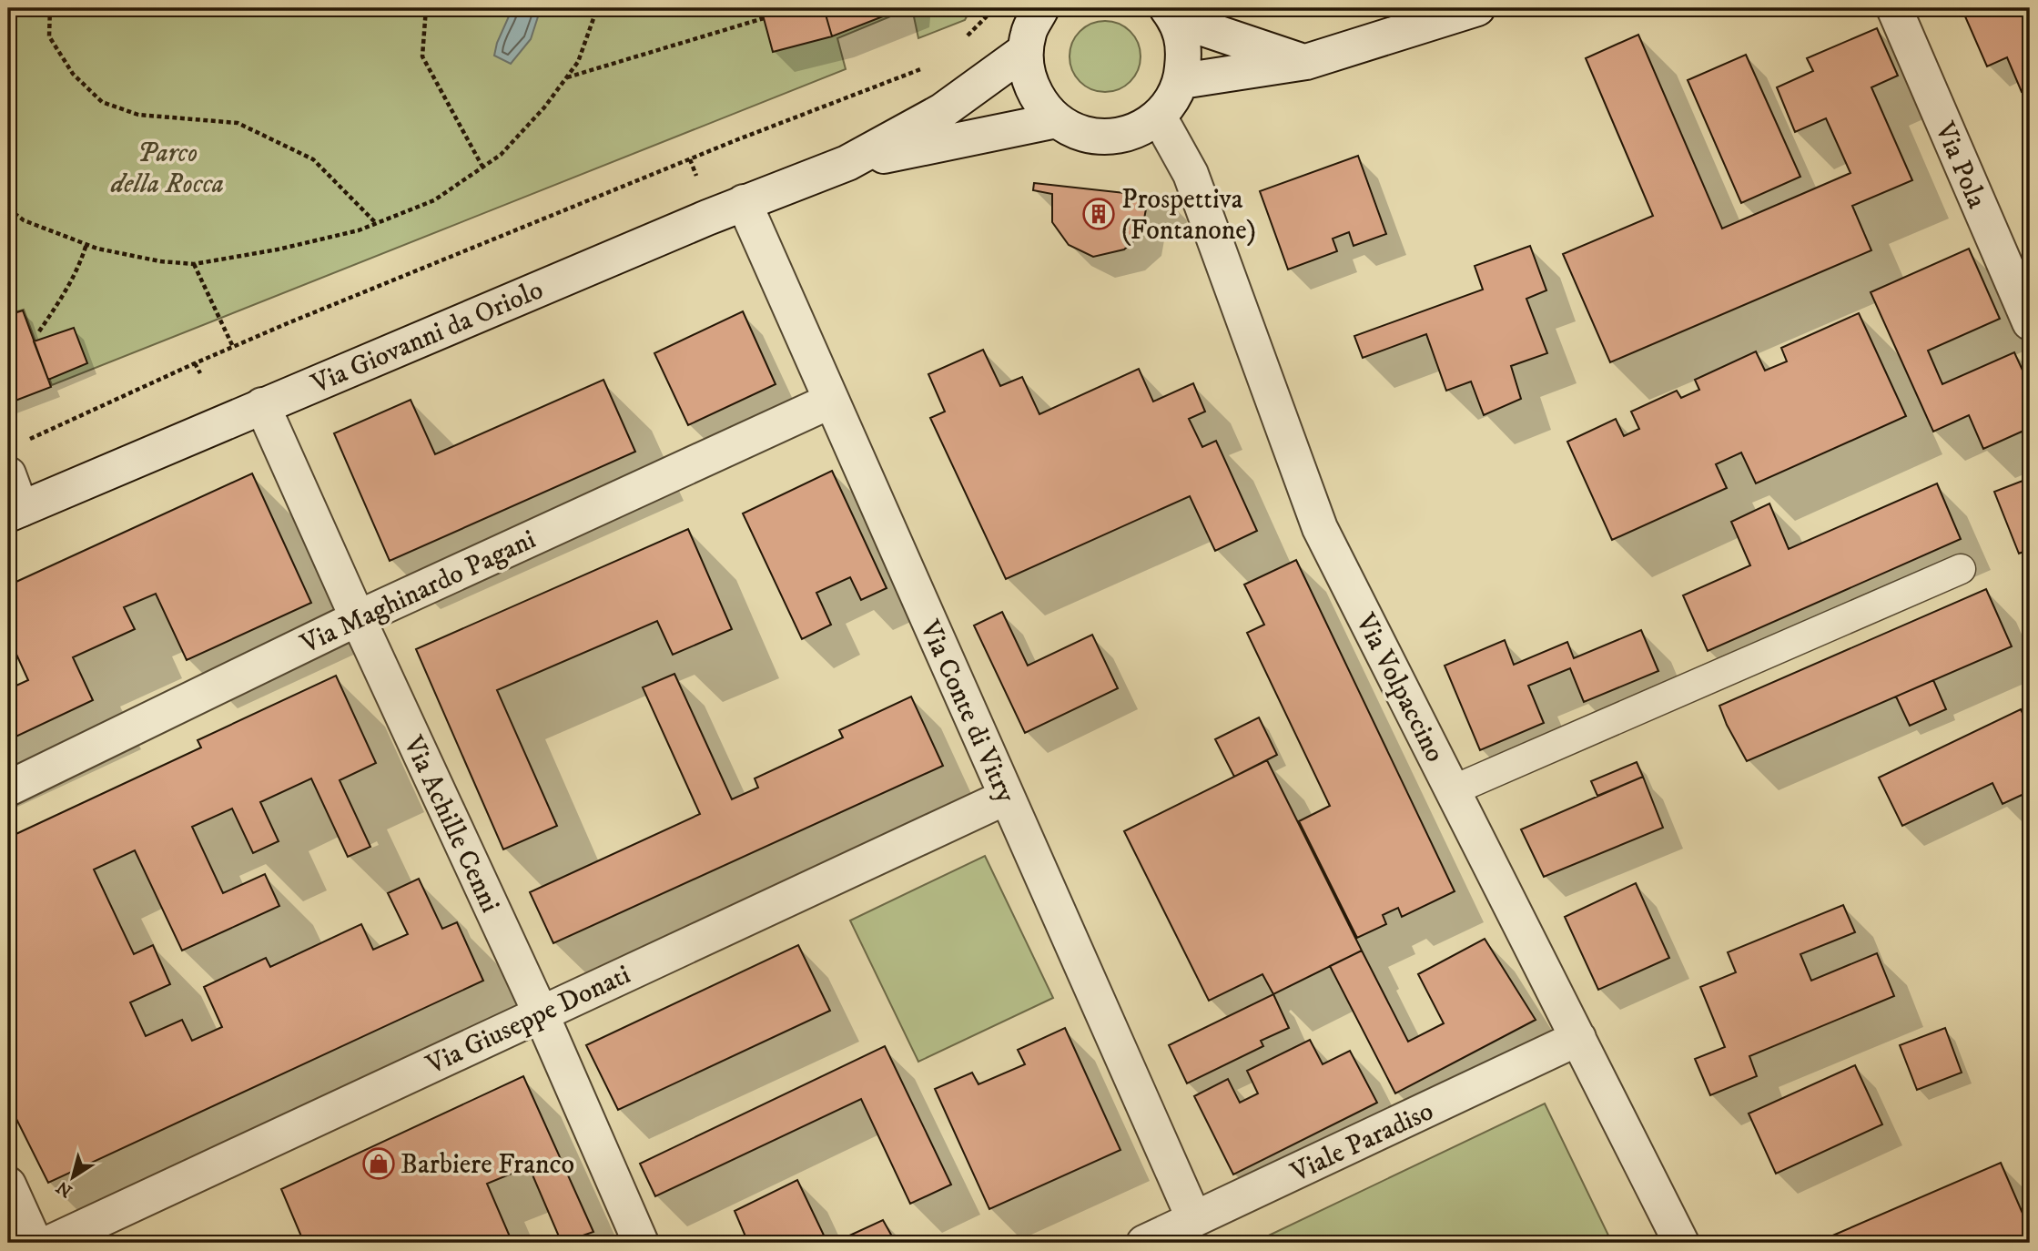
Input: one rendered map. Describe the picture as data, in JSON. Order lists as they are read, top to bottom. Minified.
{"streets":{"street":["Via Pola","Via Giovanni da Oriolo","Via Maghinardo Pagani","Via Volpaccino","Via Conte di Vitry","Via Achille Cenni","Via Giuseppe Donati","Viale Paradiso"]},"crossings":[["Via Giovanni da Oriolo","Via Conte di Vitry"],["Via Giovanni da Oriolo","Via Achille Cenni"],["Via Maghinardo Pagani","Via Conte di Vitry"],["Via Maghinardo Pagani","Via Achille Cenni"],["Via Volpaccino","Viale Paradiso"],["Via Conte di Vitry","Via Giuseppe Donati"],["Via Conte di Vitry","Viale Paradiso"],["Via Achille Cenni","Via Giuseppe Donati"]],"parks":["Parco della Rocca"],"places":{"building":["Prospettiva (Fontanone)"],"shop":["Barbiere Franco"]},"north":"bottom left"}
